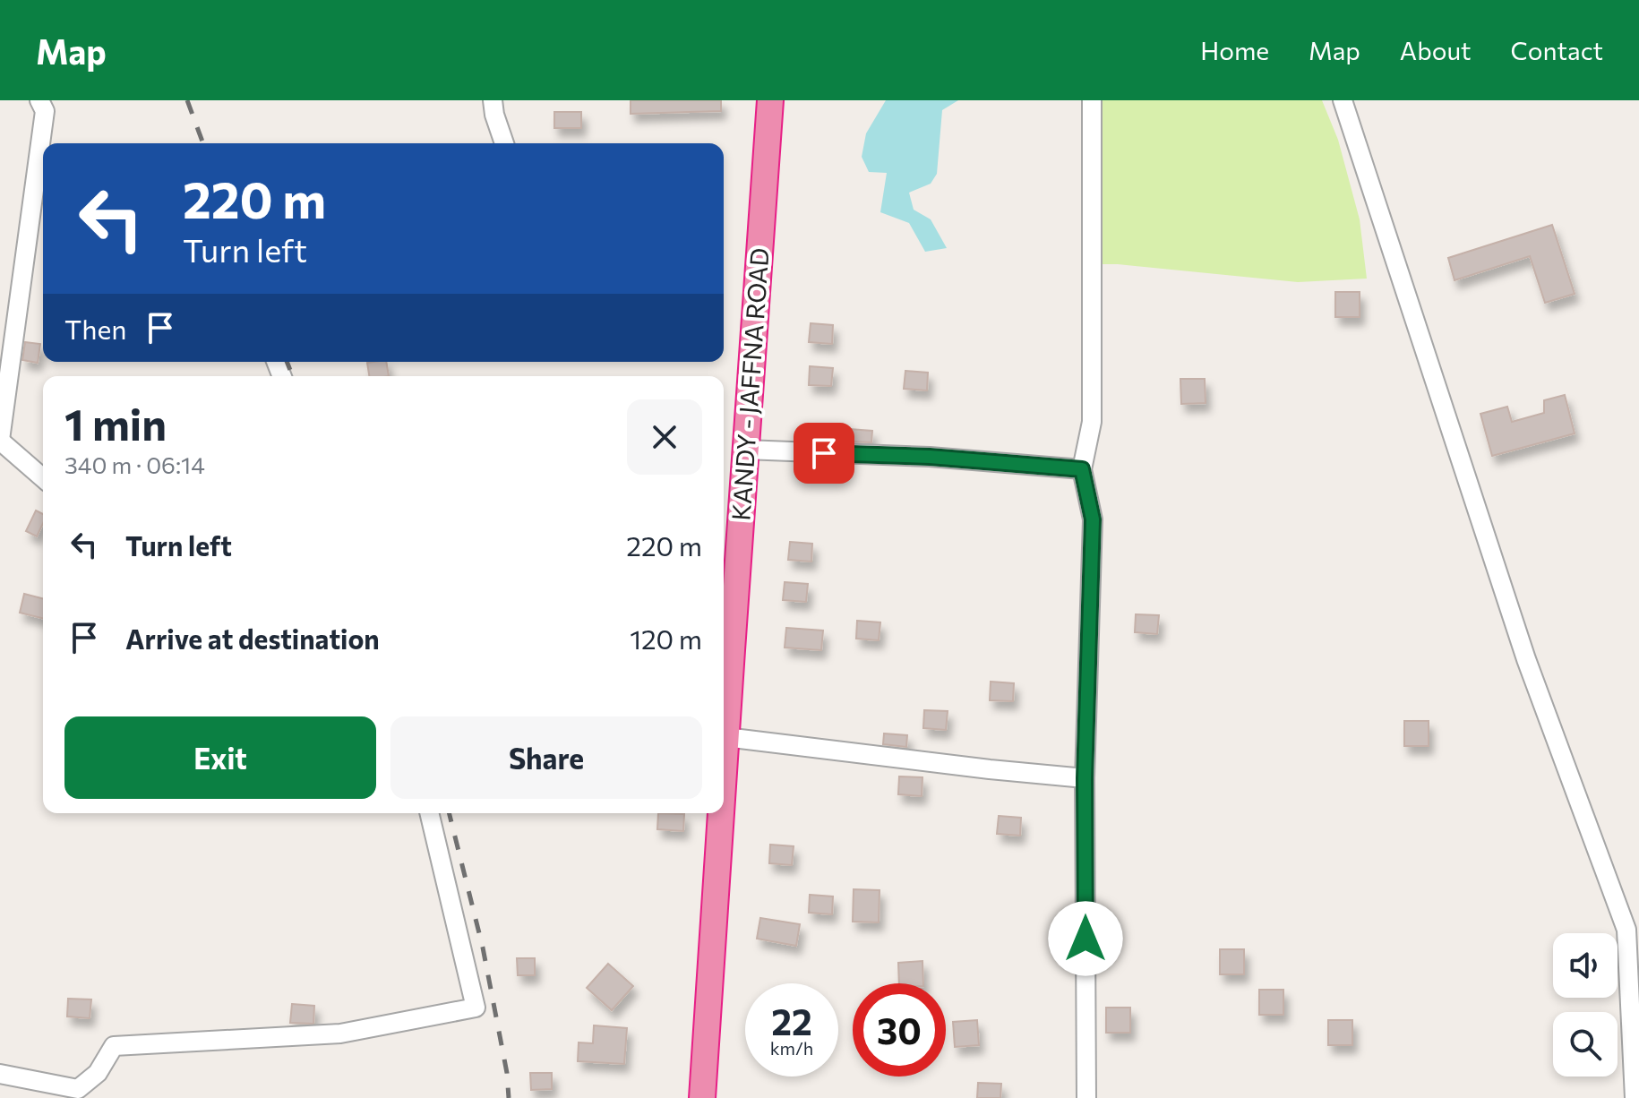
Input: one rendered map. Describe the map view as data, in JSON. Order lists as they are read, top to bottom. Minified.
{"streets":{"highway":["KANDY - JAFFNA ROAD"]},"page":{"header":"Map","nav":["Home","Map","About","Contact"],"turn":["220 m","Turn left"],"then":"Then","heading":["1 min","340 m · 06:14"],"list":[{"name":"Turn left","value":"220 m"},{"name":"Arrive at destination","value":"120 m"}],"buttons":["Exit","Share"],"speed":"22 km/h","limit":"30"}}
